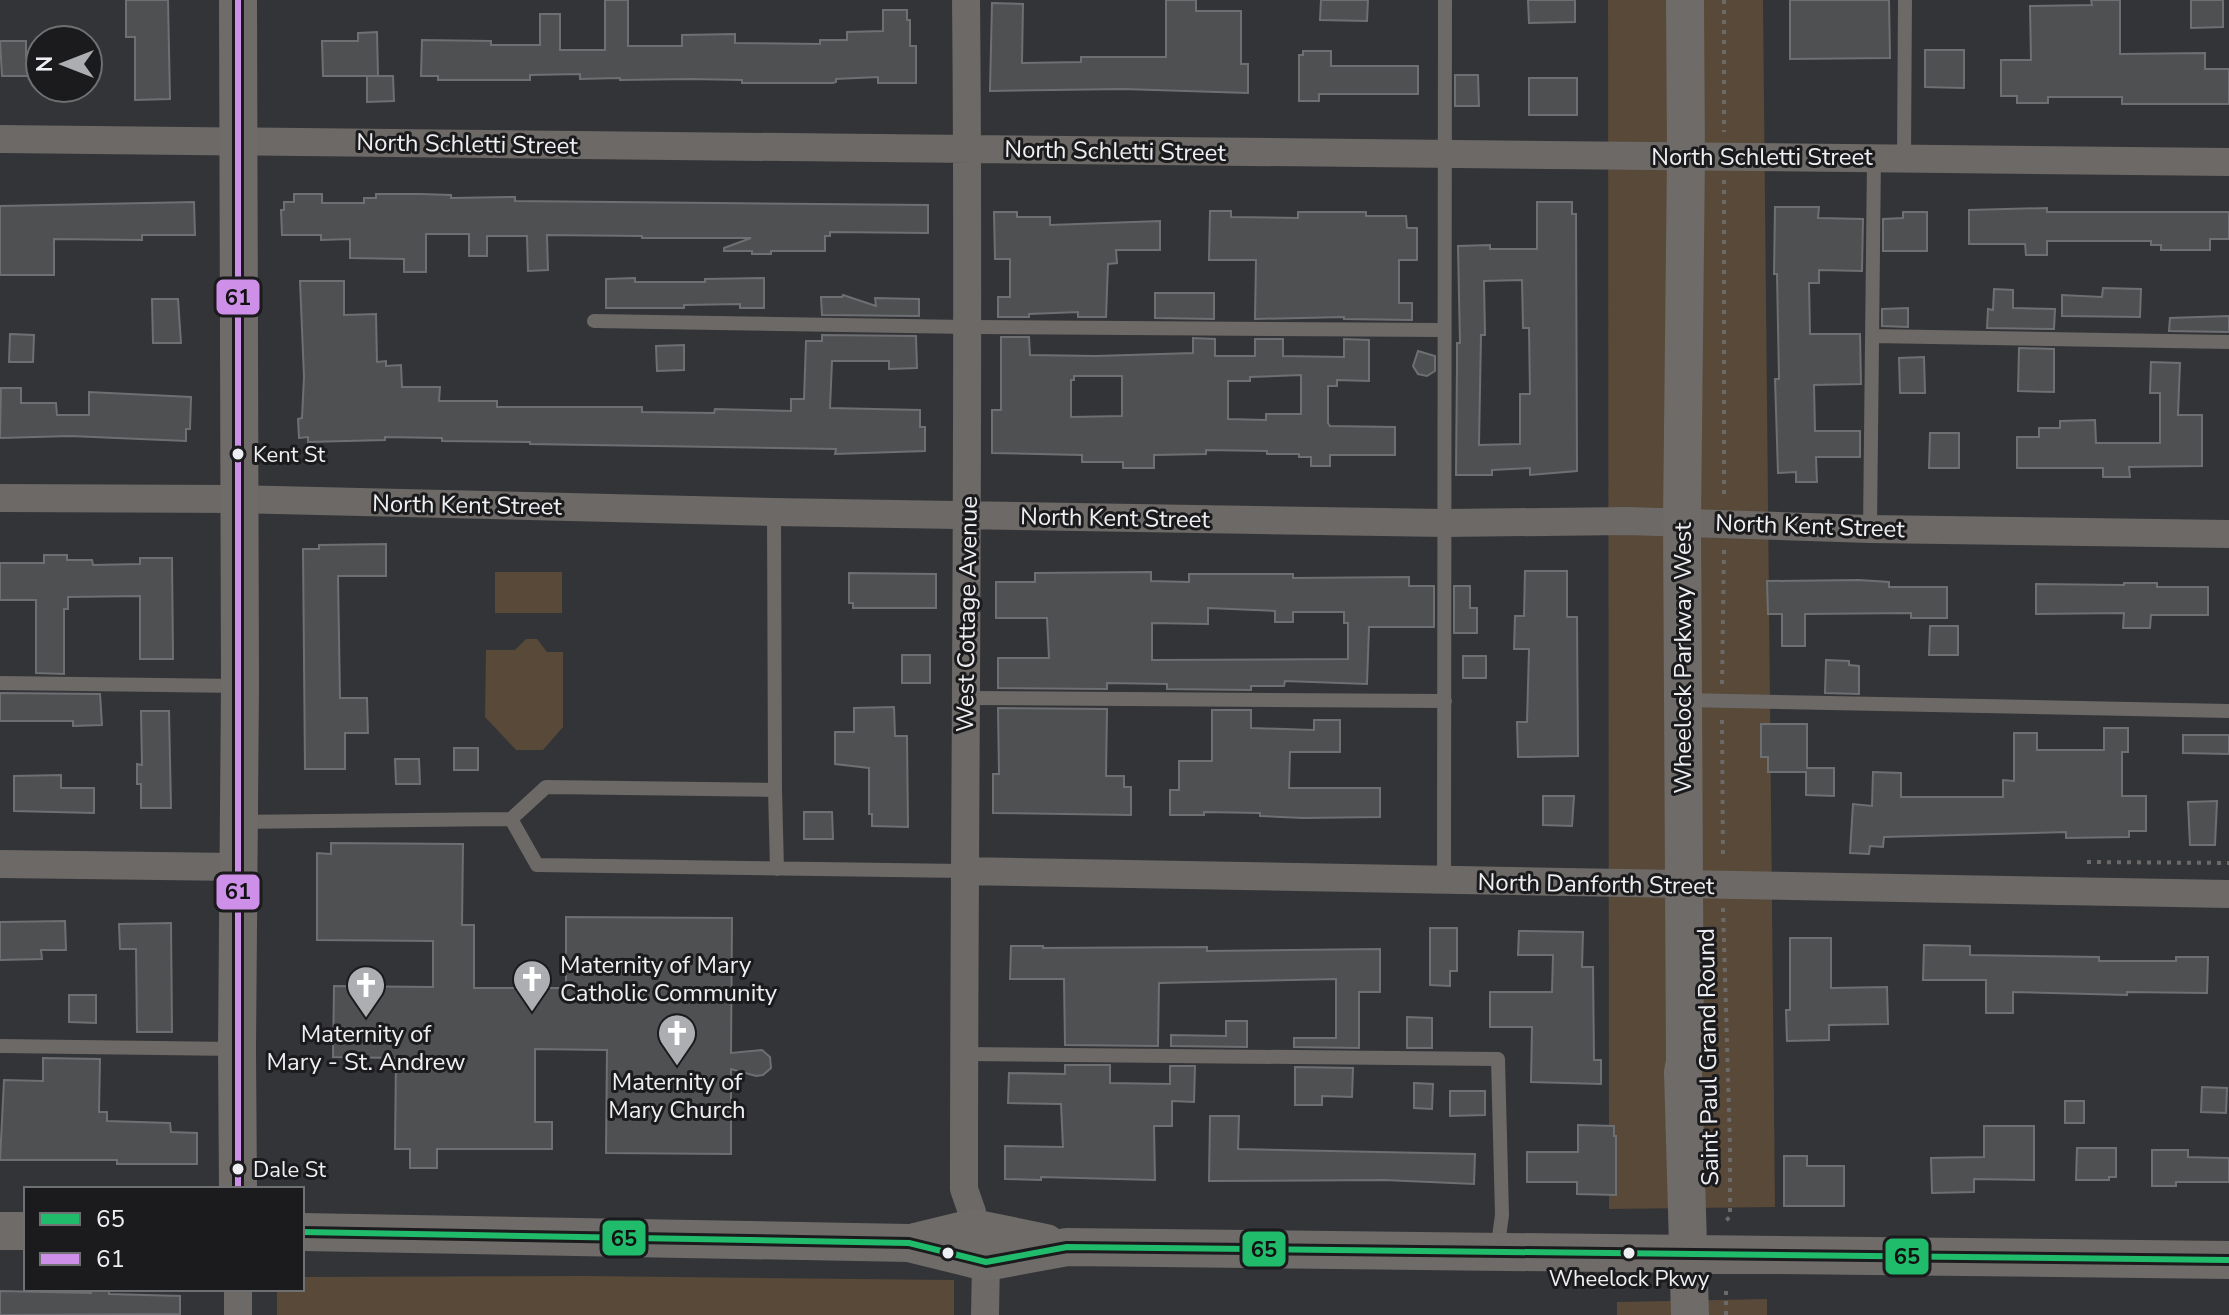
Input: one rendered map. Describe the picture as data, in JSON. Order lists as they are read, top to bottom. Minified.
{"streets":{"street":["North Schletti Street","North Kent Street","West Cottage Avenue","Wheelock Parkway West","North Danforth Street"],"path":["Saint Paul Grand Round"]},"crossings":[["North Schletti Street","West Cottage Avenue"],["North Schletti Street","Wheelock Parkway West"],["North Kent Street","West Cottage Avenue"],["North Kent Street","Wheelock Parkway West"],["West Cottage Avenue","North Danforth Street"],["Wheelock Parkway West","North Danforth Street"],["North Danforth Street","Saint Paul Grand Round"]],"places":{"other":["Kent St","Dale St","Wheelock Pkwy"],"church":["Maternity of Mary Catholic Community","Maternity of Mary - St. Andrew","Maternity of Mary Church"]},"lines":["transit line 61","transit line 65"],"legend":["65","61"],"north":"left"}
